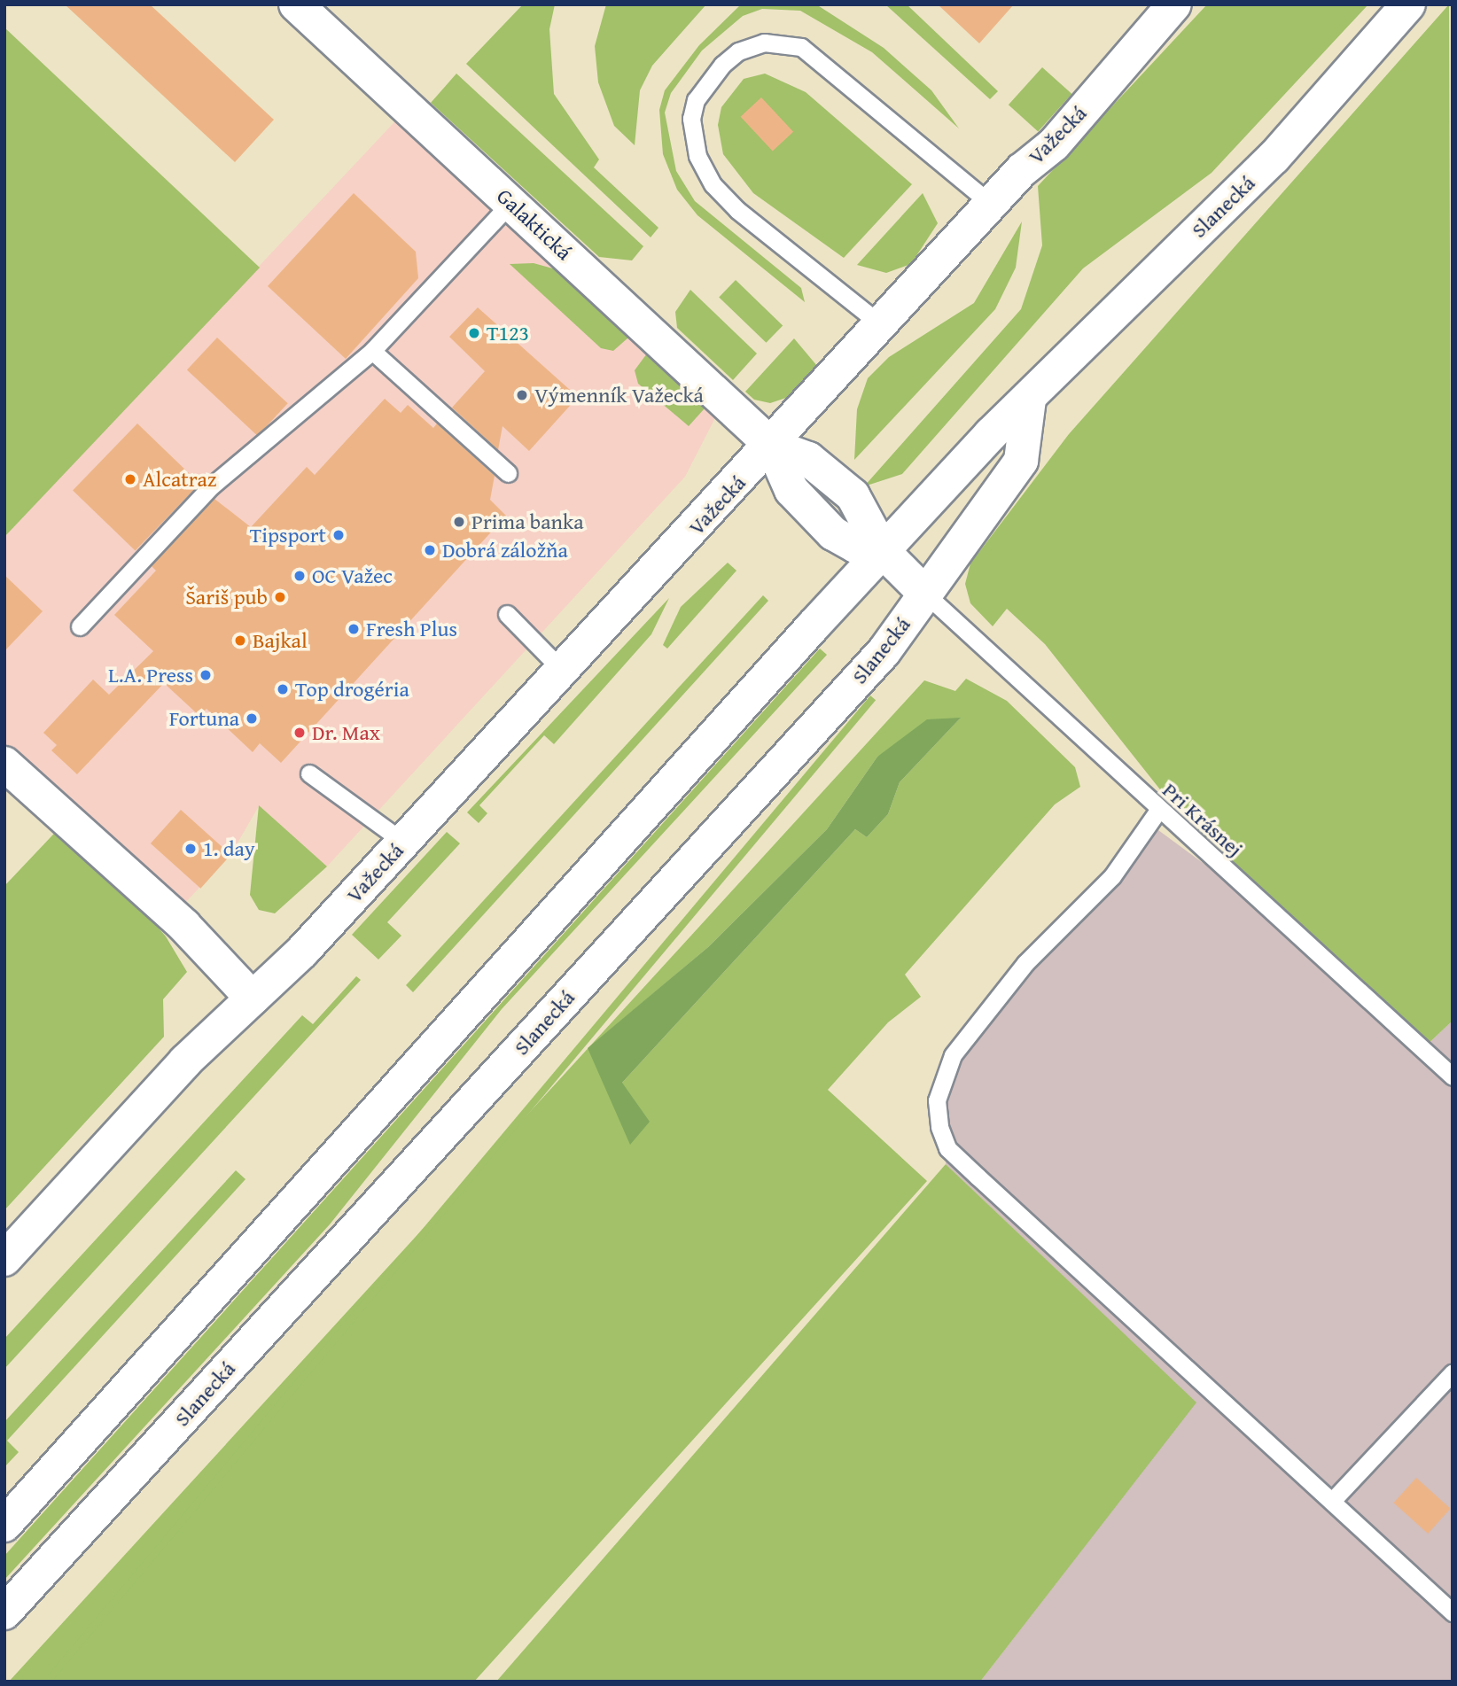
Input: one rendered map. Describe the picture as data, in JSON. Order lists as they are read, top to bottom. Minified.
{"streets":{"main road":["Važecká","Slanecká","Galaktická"],"lane":["Pri Krásnej"]},"crossings":[["Važecká","Galaktická"],["Slanecká","Galaktická"],["Slanecká","Pri Krásnej"],["Galaktická","Pri Krásnej"]],"places":["T123","Výmenník Važecká","Alcatraz","Prima banka","Tipsport","Dobrá záložňa","OC Važec","Šariš pub","Fresh Plus","Bajkal","L.A. Press","Top drogéria","Fortuna","Dr. Max","1. day"]}
